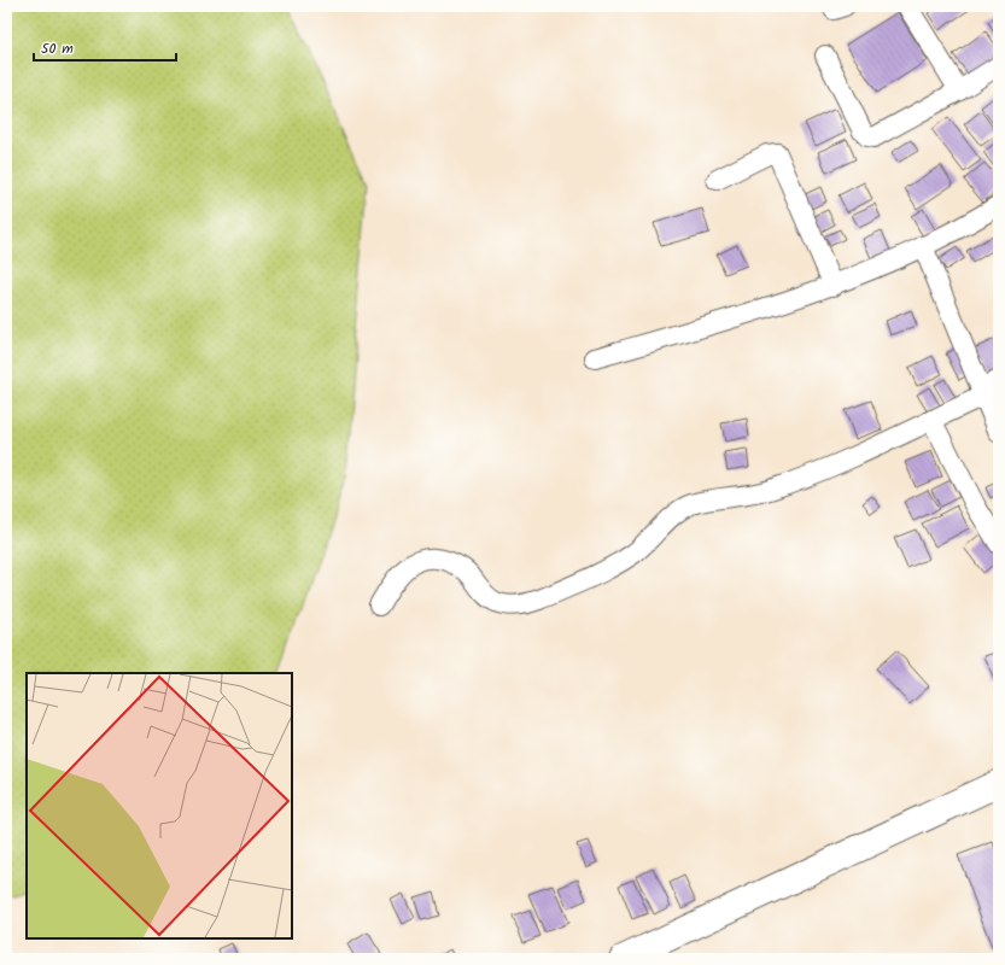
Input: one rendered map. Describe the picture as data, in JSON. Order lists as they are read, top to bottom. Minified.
{"scale_bar":"50 m"}
